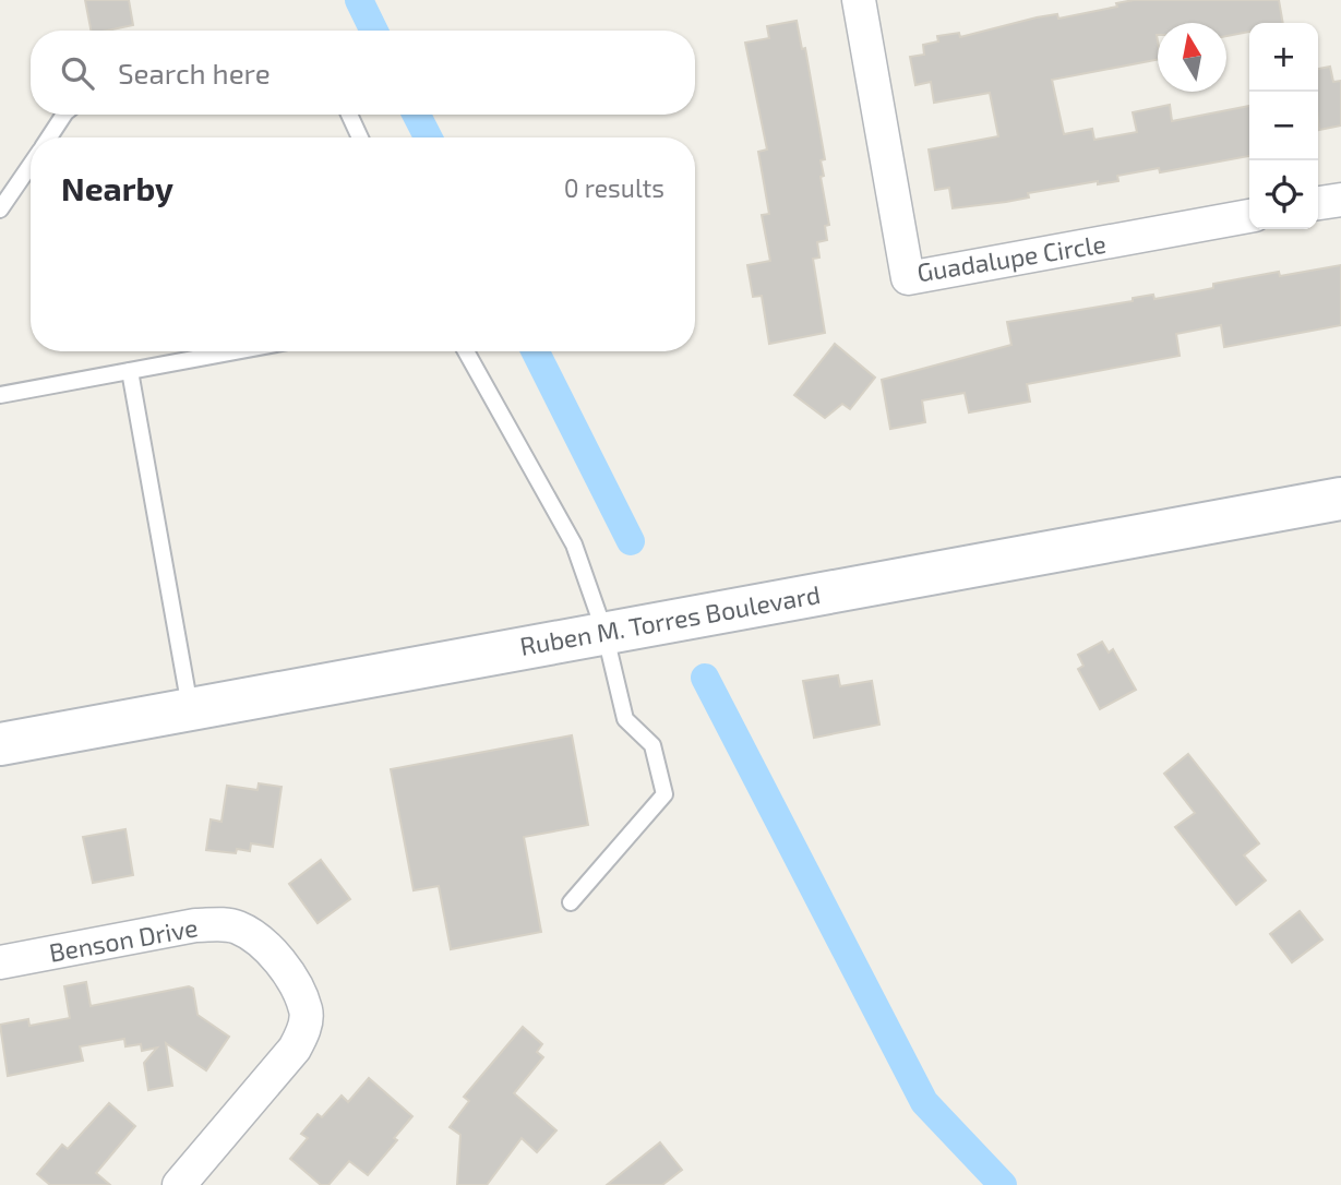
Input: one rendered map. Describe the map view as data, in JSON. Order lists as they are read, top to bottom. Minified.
{"streets":{"main road":["Ruben M. Torres Boulevard"],"street":["Guadalupe Circle","Benson Drive"]},"north":"top","page":{"map_buttons":["+","−"],"search":"Search here","heading":["Nearby","0 results"]}}
